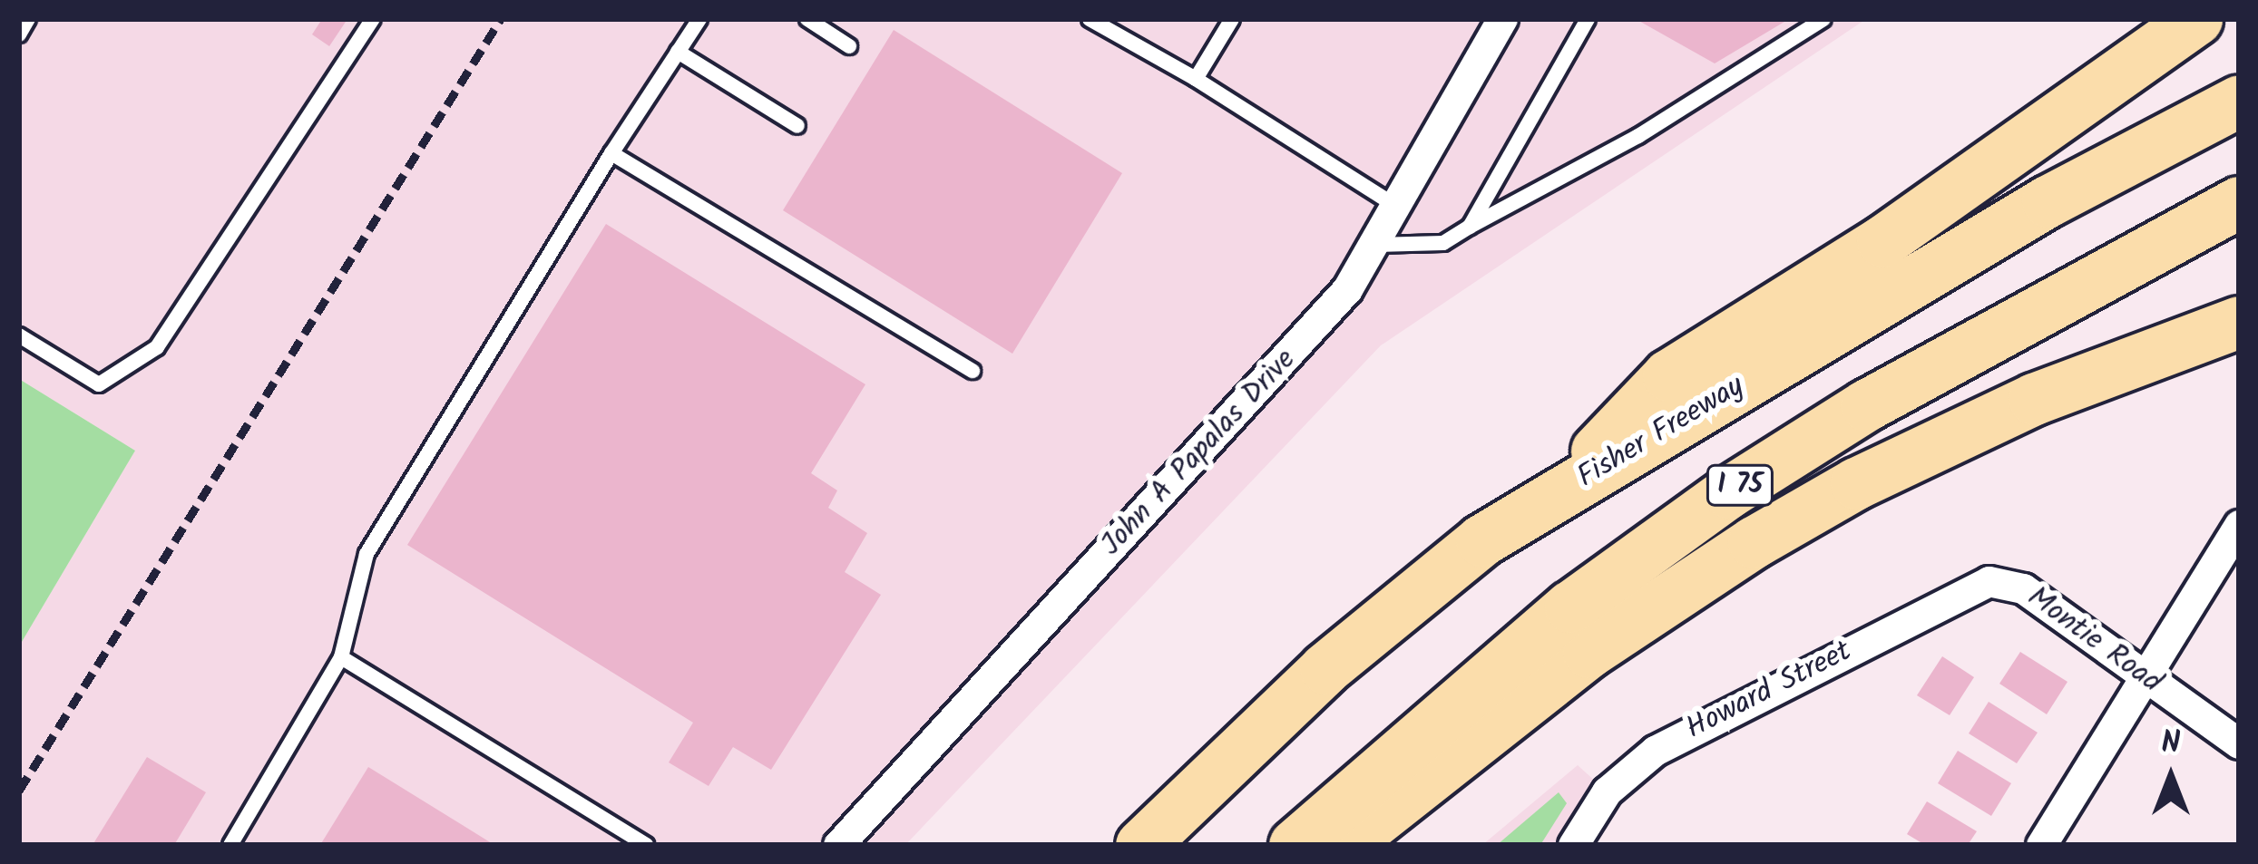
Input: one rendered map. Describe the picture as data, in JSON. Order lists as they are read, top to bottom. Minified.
{"streets":{"highway":["Fisher Freeway","I 75"],"street":["John A Papalas Drive","Montie Road","Howard Street"]},"crossings":[["Montie Road","Howard Street"]],"north":"top"}
